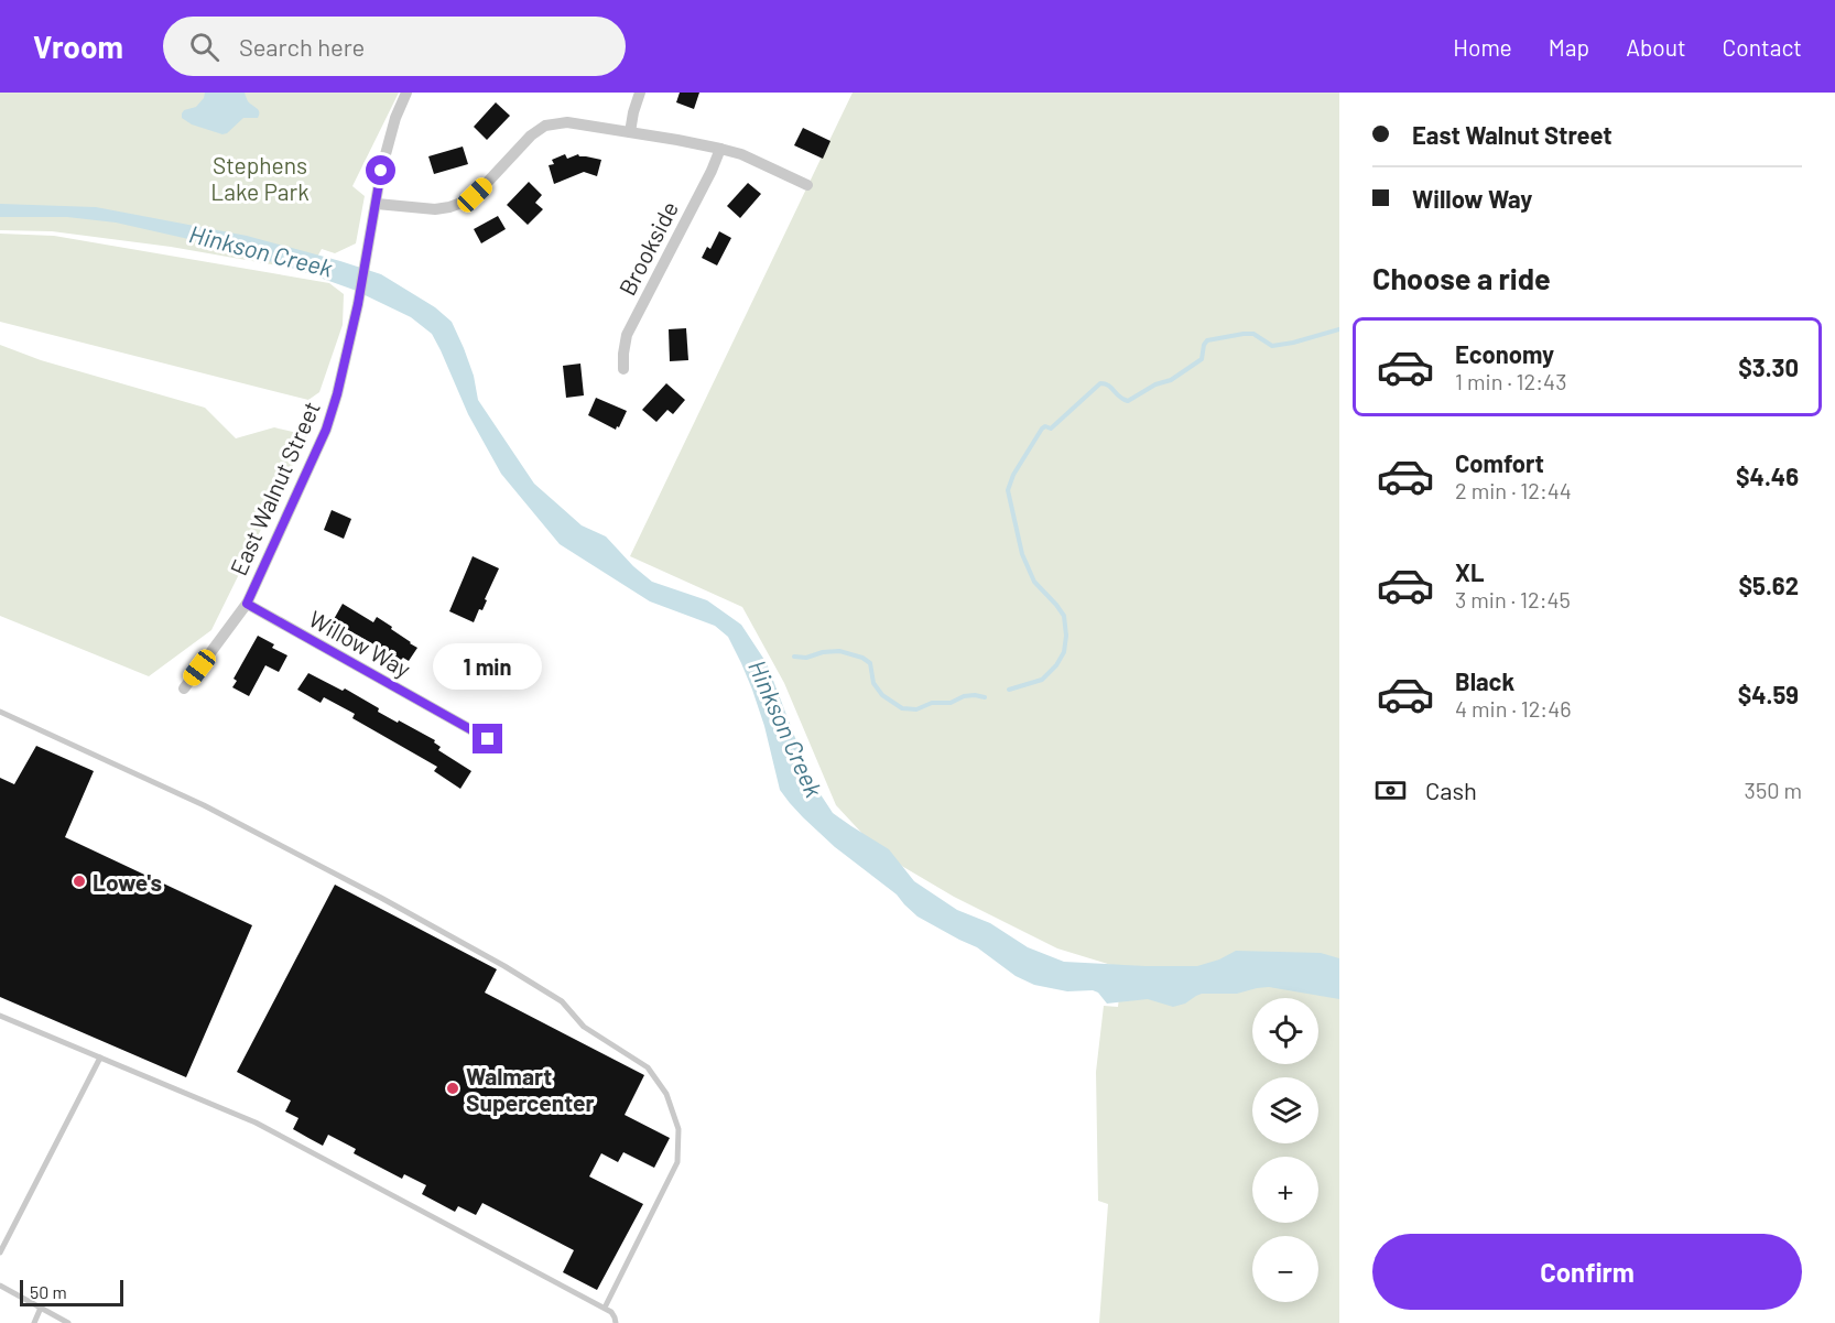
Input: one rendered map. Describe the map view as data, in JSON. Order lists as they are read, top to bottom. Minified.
{"streets":{"street":["Brookside","East Walnut Street","Willow Way"]},"crossings":[["East Walnut Street","Willow Way"]],"water":["Hinkson Creek"],"parks":["Stephens Lake Park"],"places":["Lowe's","Walmart Supercenter"],"scale_bar":"50 m","page":{"header":"Vroom","search":"Search here","nav":["Home","Map","About","Contact"],"banner":["East Walnut Street","Willow Way"],"heading":"Choose a ride","list":[{"name":"Economy","note":"1 min · 12:43","value":"$3.30"},{"name":"Comfort","note":"2 min · 12:44","value":"$4.46"},{"name":"XL","note":"3 min · 12:45","value":"$5.62"},{"name":"Black","note":"4 min · 12:46","value":"$4.59"}],"bubble":"1 min","pay":["Cash","350 m"],"map_buttons":["+","−"],"buttons":"Confirm","scale":"50 m"}}
